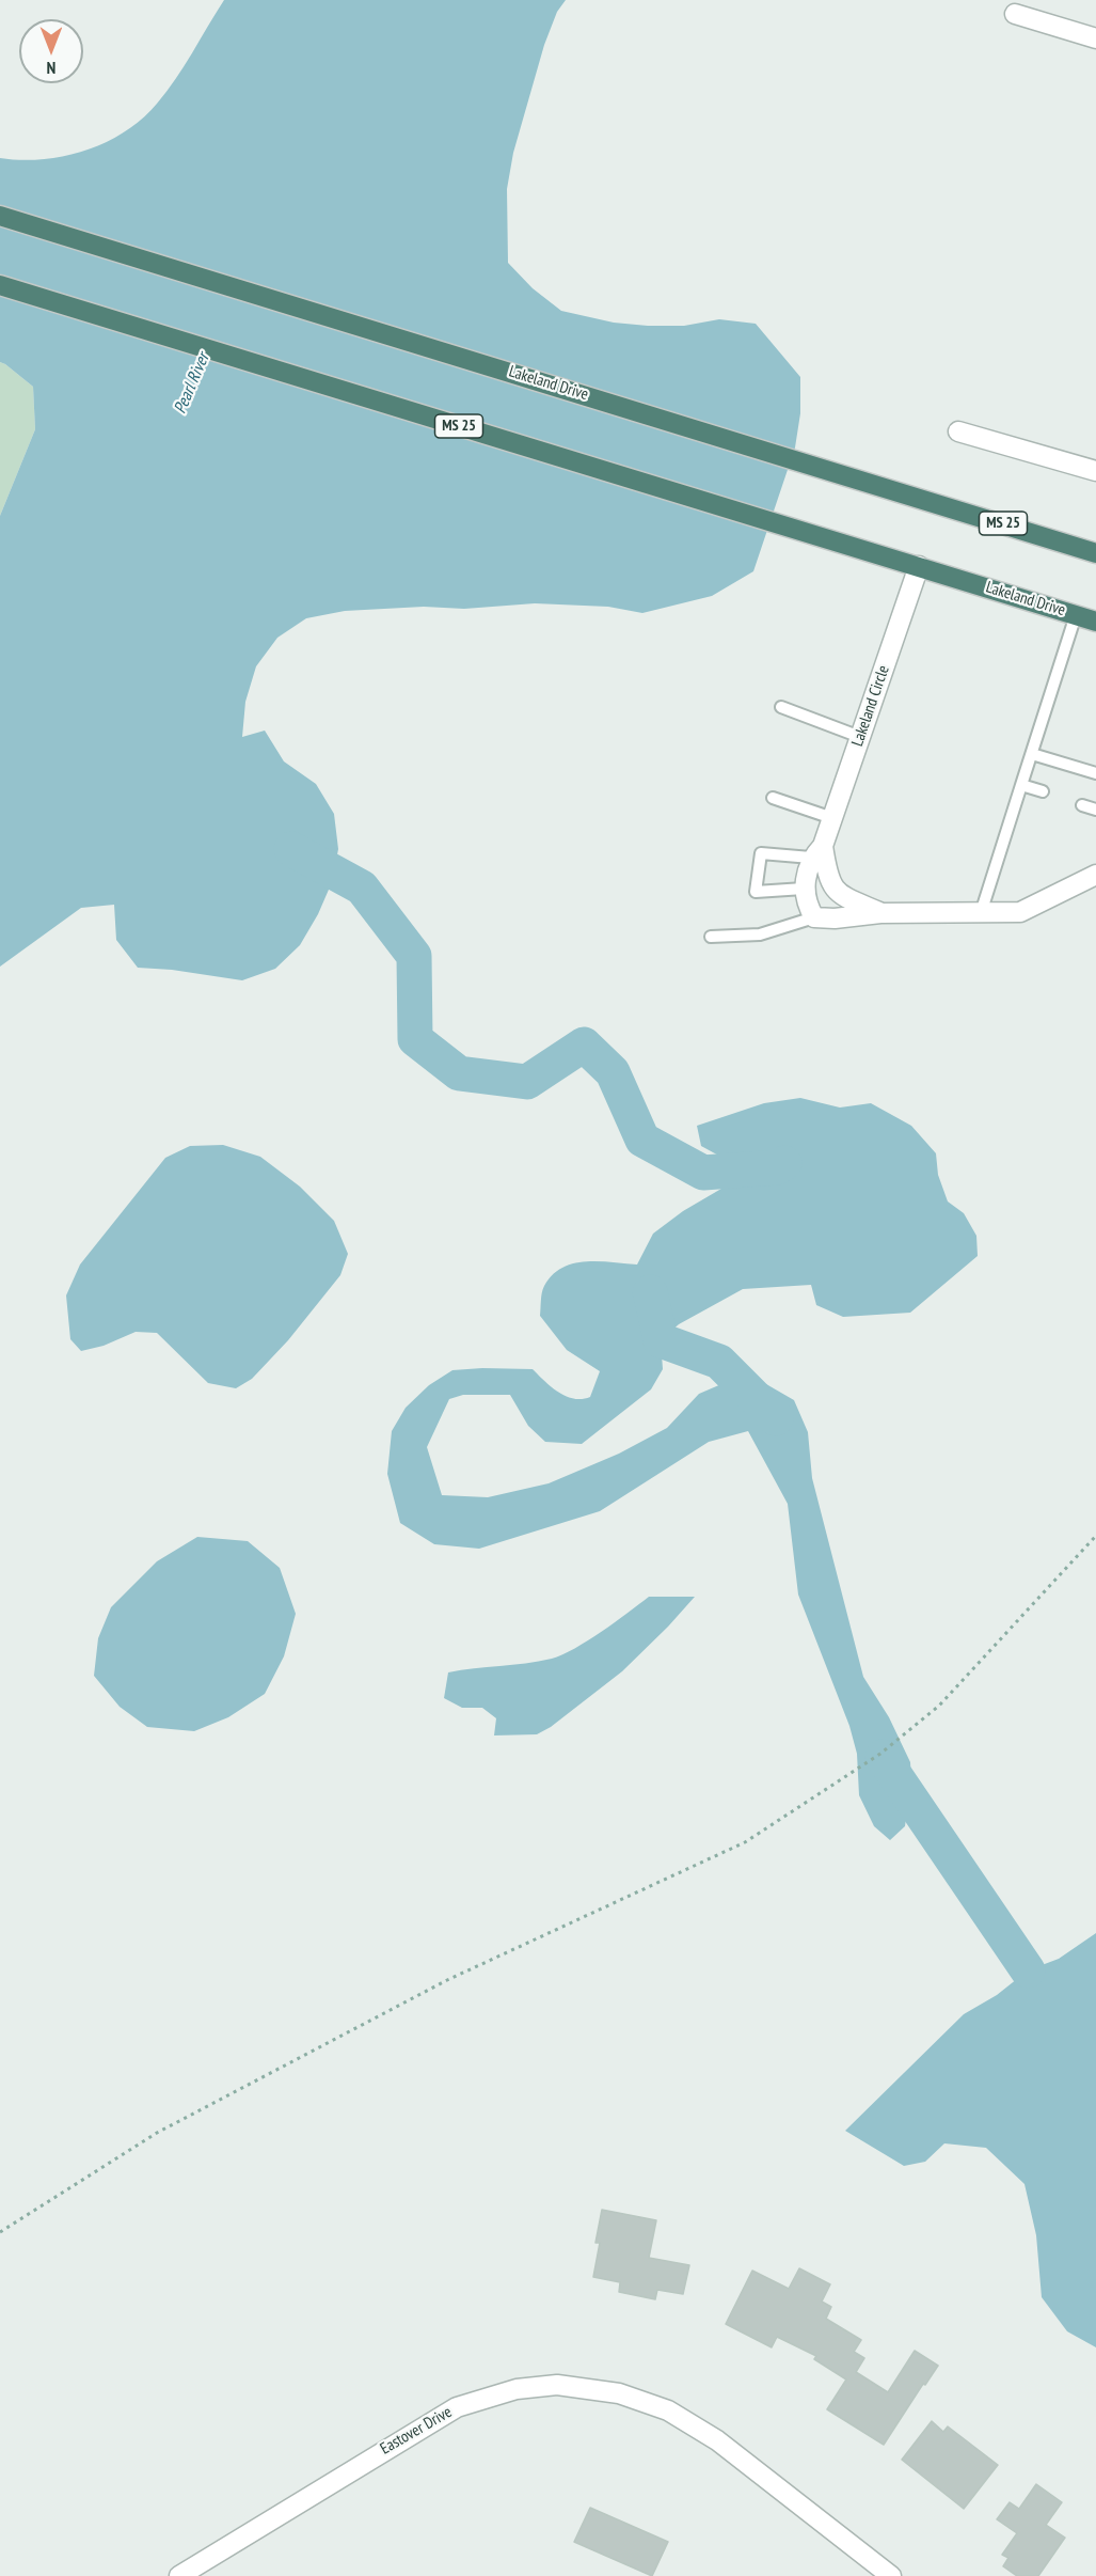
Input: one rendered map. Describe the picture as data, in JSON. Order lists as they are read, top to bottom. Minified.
{"streets":{"highway":["Lakeland Drive","MS 25"],"street":["Lakeland Circle","Eastover Drive"]},"crossings":[["Lakeland Drive","Lakeland Circle"]],"water":["Pearl River"],"north":"bottom"}
